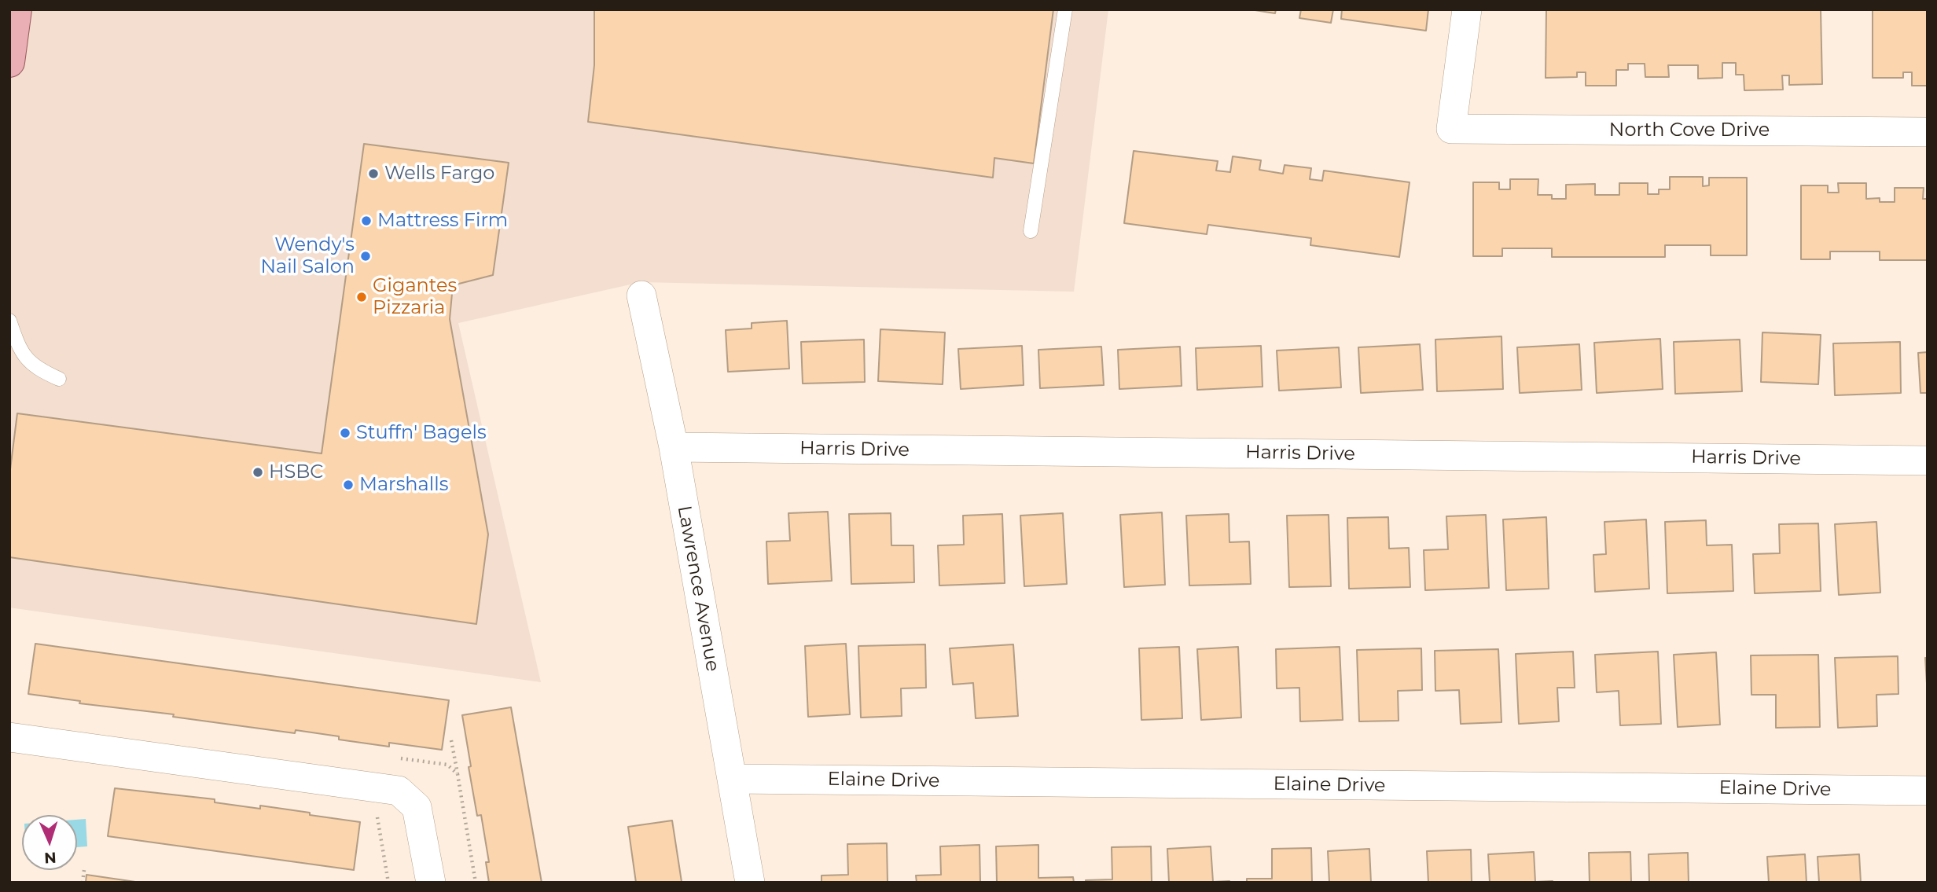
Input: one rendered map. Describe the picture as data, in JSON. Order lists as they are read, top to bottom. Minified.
{"streets":{"street":["North Cove Drive","Harris Drive","Lawrence Avenue","Elaine Drive"]},"crossings":[["Harris Drive","Lawrence Avenue"],["Lawrence Avenue","Elaine Drive"]],"places":["Wells Fargo","Mattress Firm","Wendy's Nail Salon","Gigantes Pizzaria","Stuffn' Bagels","HSBC","Marshalls"],"north":"bottom"}
